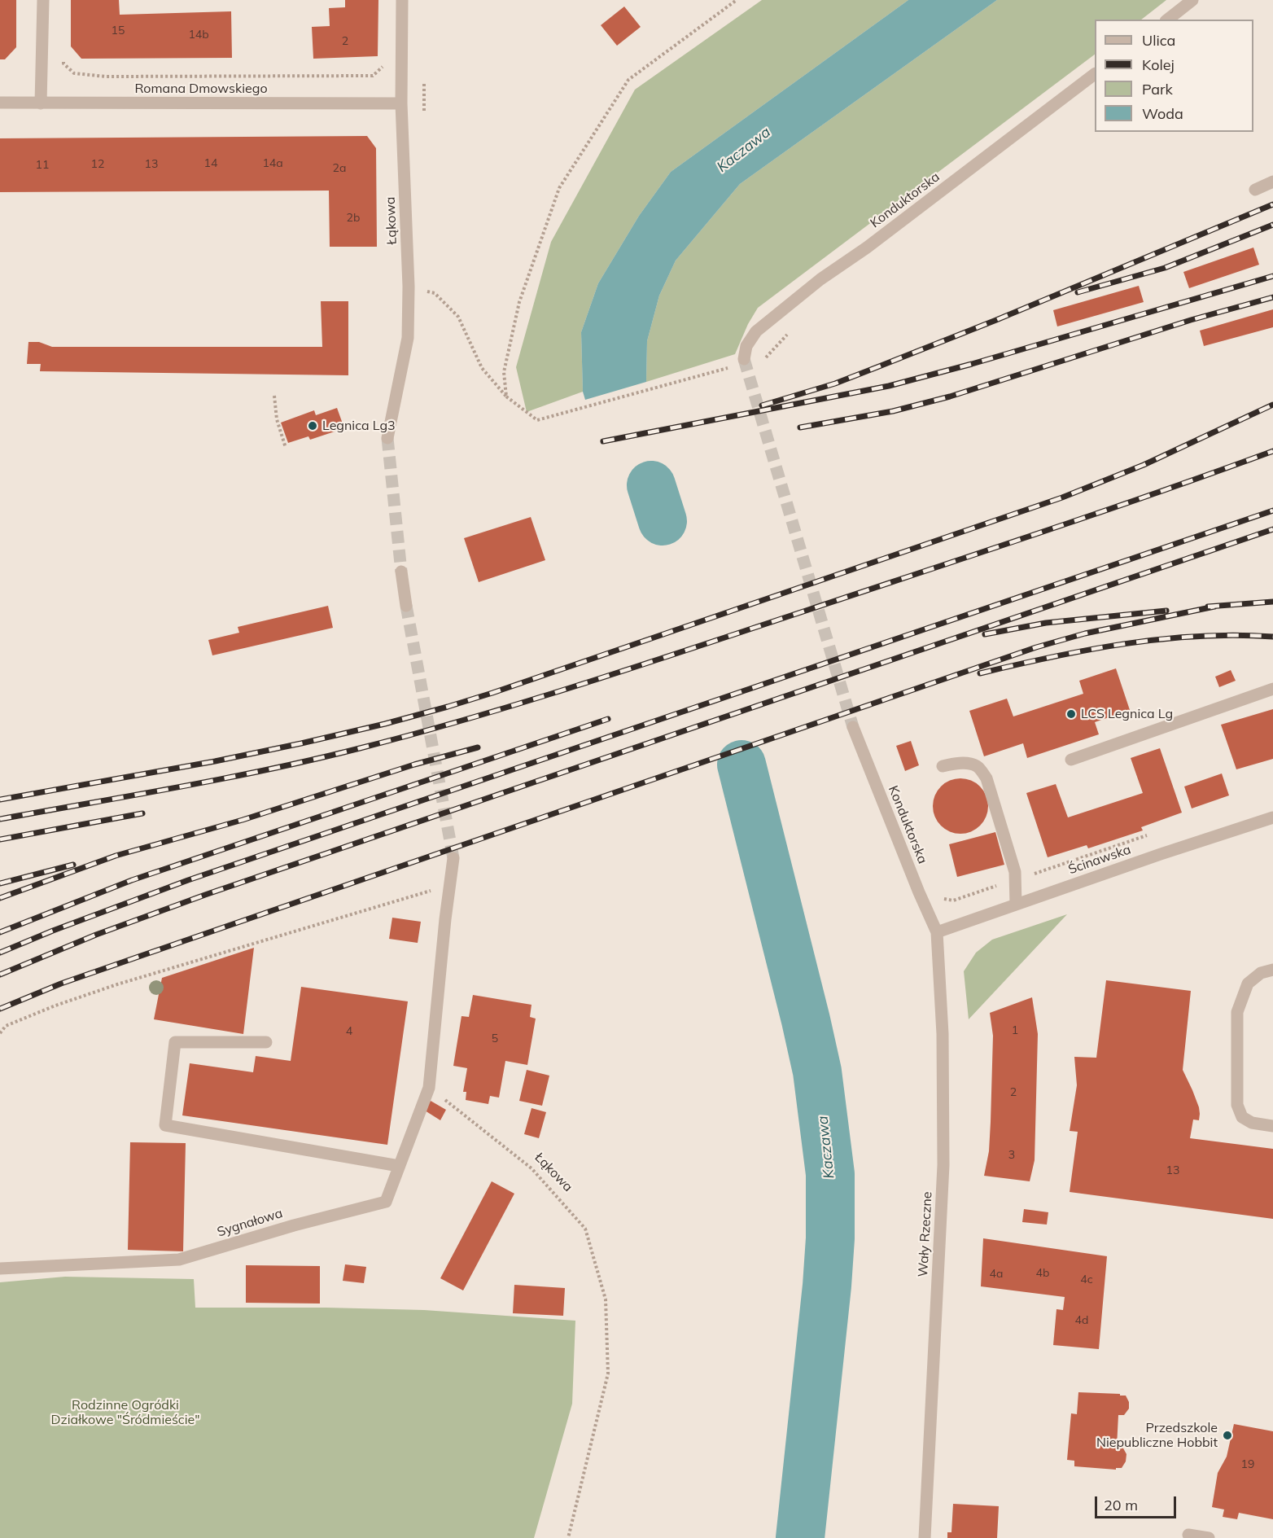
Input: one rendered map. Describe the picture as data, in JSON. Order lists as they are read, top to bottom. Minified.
{"streets":{"street":["Romana Dmowskiego","Konduktorska","Łąkowa","Ścinawska","Sygnałowa","Wały Rzeczne"]},"crossings":[["Romana Dmowskiego","Łąkowa"],["Konduktorska","Ścinawska"],["Konduktorska","Wały Rzeczne"],["Łąkowa","Sygnałowa"],["Ścinawska","Wały Rzeczne"]],"water":["Kaczawa"],"parks":["Rodzinne Ogródki Działkowe \"Śródmieście\""],"places":["Legnica Lg3","LCS Legnica Lg","Przedszkole Niepubliczne Hobbit"],"house_numbers":["15","14b","2","14","14a","12","13","11","2a","2b","1","4","5","2","3","13","4b","4a","4c","4d","19"],"legend":["Ulica","Kolej","Park","Woda"],"scale_bar":"20 m"}
